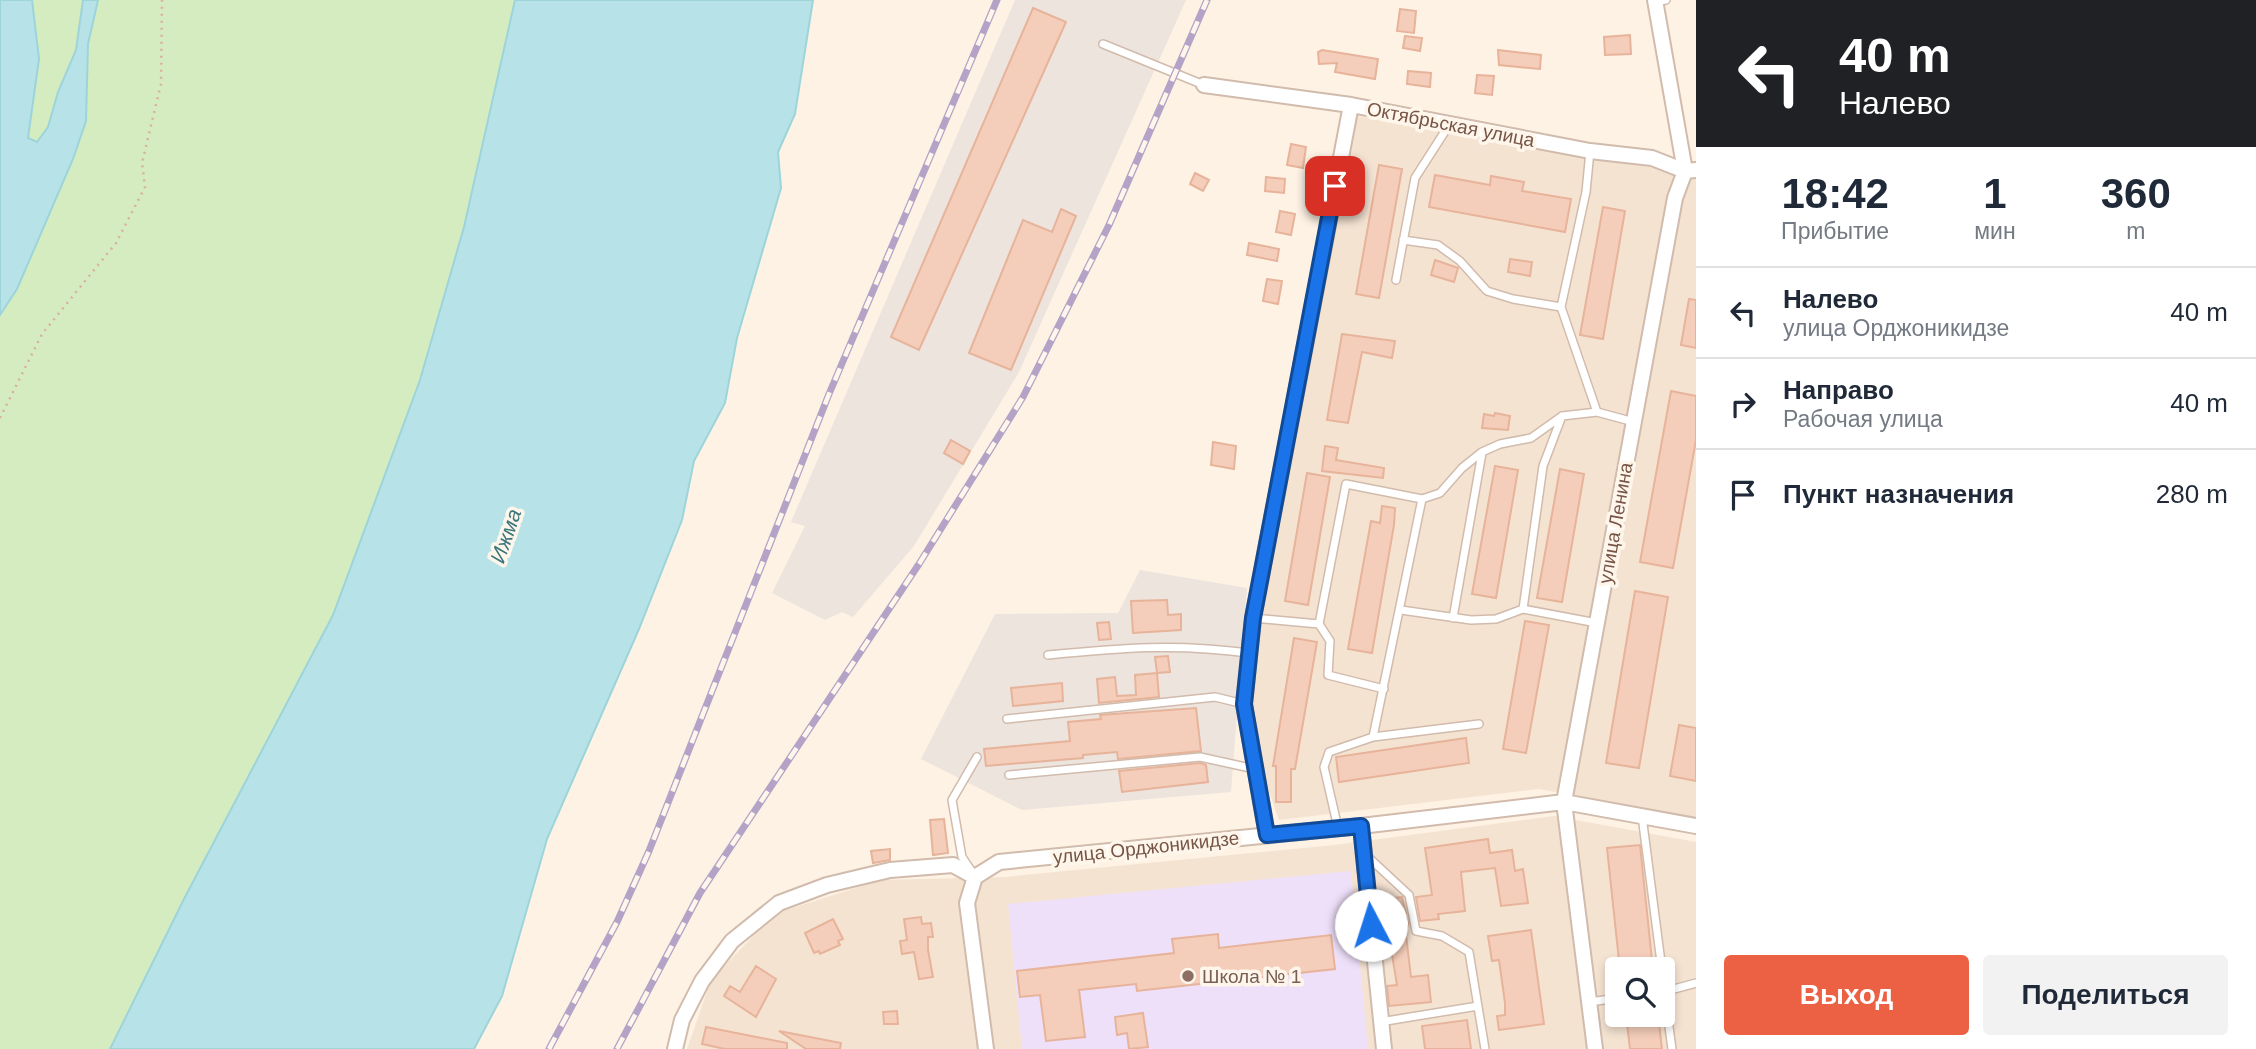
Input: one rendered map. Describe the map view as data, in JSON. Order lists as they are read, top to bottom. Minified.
{"streets":{"street":["Октябрьская улица","улица Ленина","улица Орджоникидзе"]},"crossings":[["Октябрьская улица","улица Ленина"],["улица Ленина","улица Орджоникидзе"]],"water":["Ижма"],"places":["Школа № 1"],"page":{"turn":["40 m","Налево"],"eta":["18:42","Прибытие","1","мин","360","m"],"list":[{"name":"Налево","note":"улица Орджоникидзе","value":"40 m"},{"name":"Направо","note":"Рабочая улица","value":"40 m"},{"name":"Пункт назначения","value":"280 m"}],"buttons":["Выход","Поделиться"]}}
